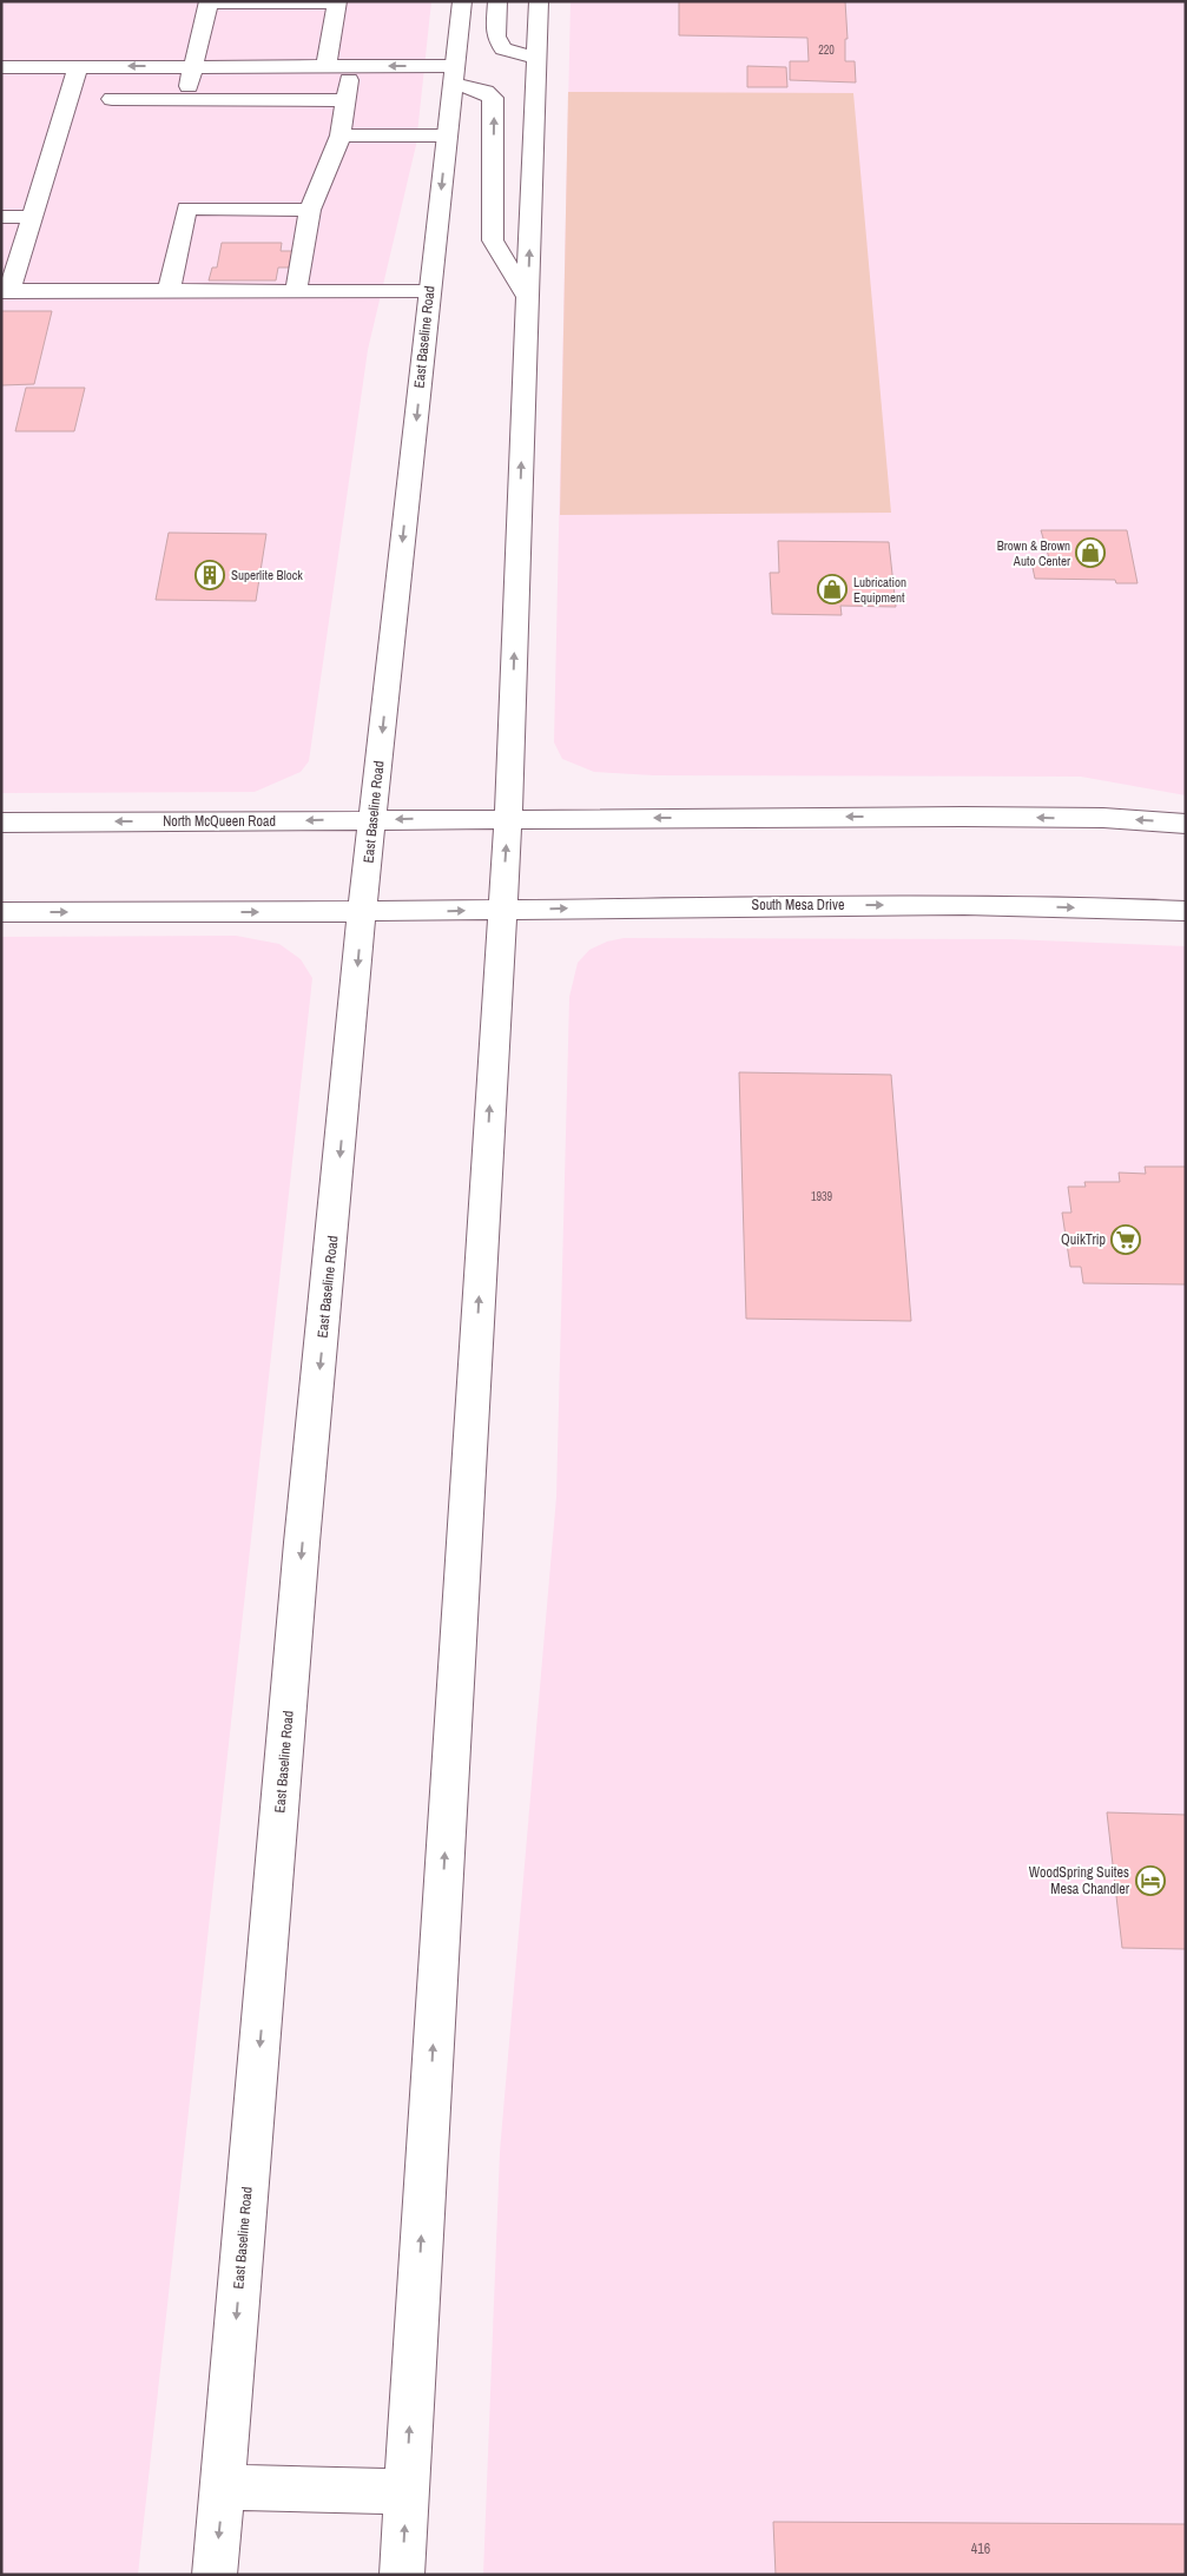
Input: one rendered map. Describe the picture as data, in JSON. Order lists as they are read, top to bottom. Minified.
{"streets":{"main road":["East Baseline Road","North McQueen Road","South Mesa Drive"]},"crossings":[["East Baseline Road","North McQueen Road"],["East Baseline Road","South Mesa Drive"]],"places":{"shop":["Brown & Brown Auto Center","Lubrication Equipment"],"building":["Superlite Block"],"supermarket":["QuikTrip"],"hotel":["WoodSpring Suites Mesa Chandler"]},"house_numbers":["220","1939","416"]}
